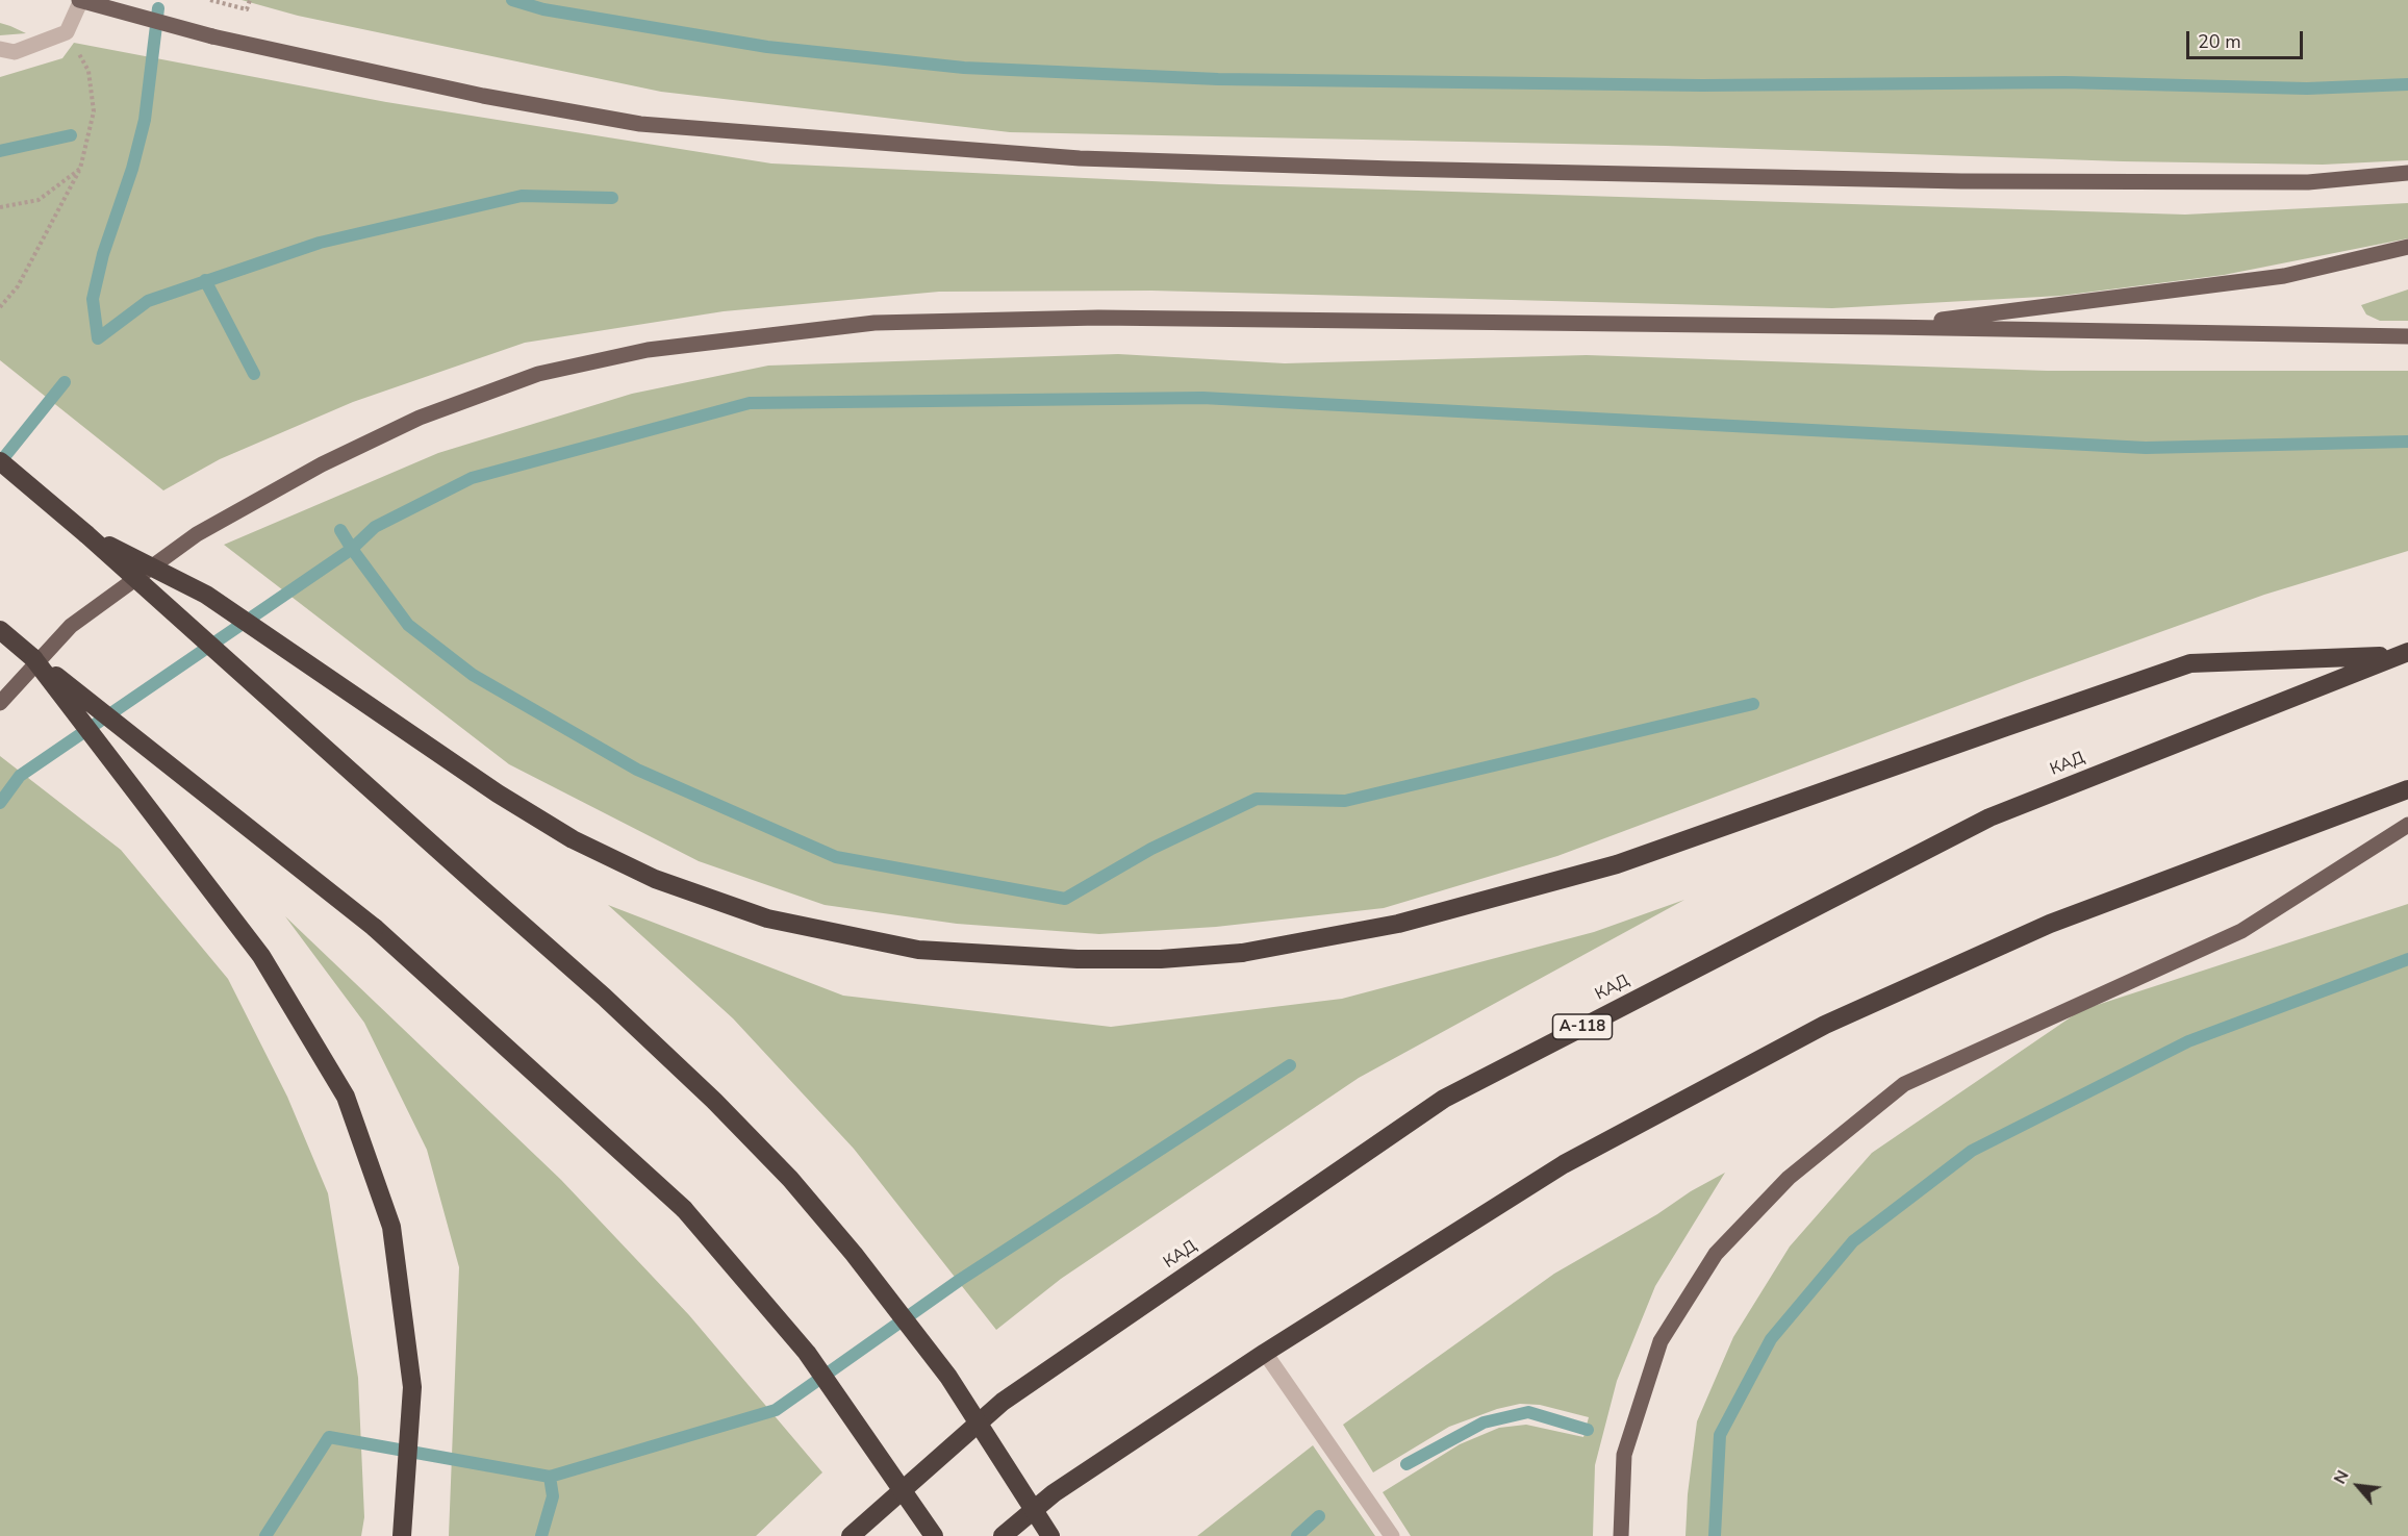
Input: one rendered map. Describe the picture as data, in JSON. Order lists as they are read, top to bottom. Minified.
{"streets":{"highway":["КАД","А-118"]},"scale_bar":"20 m","north":"top left"}
